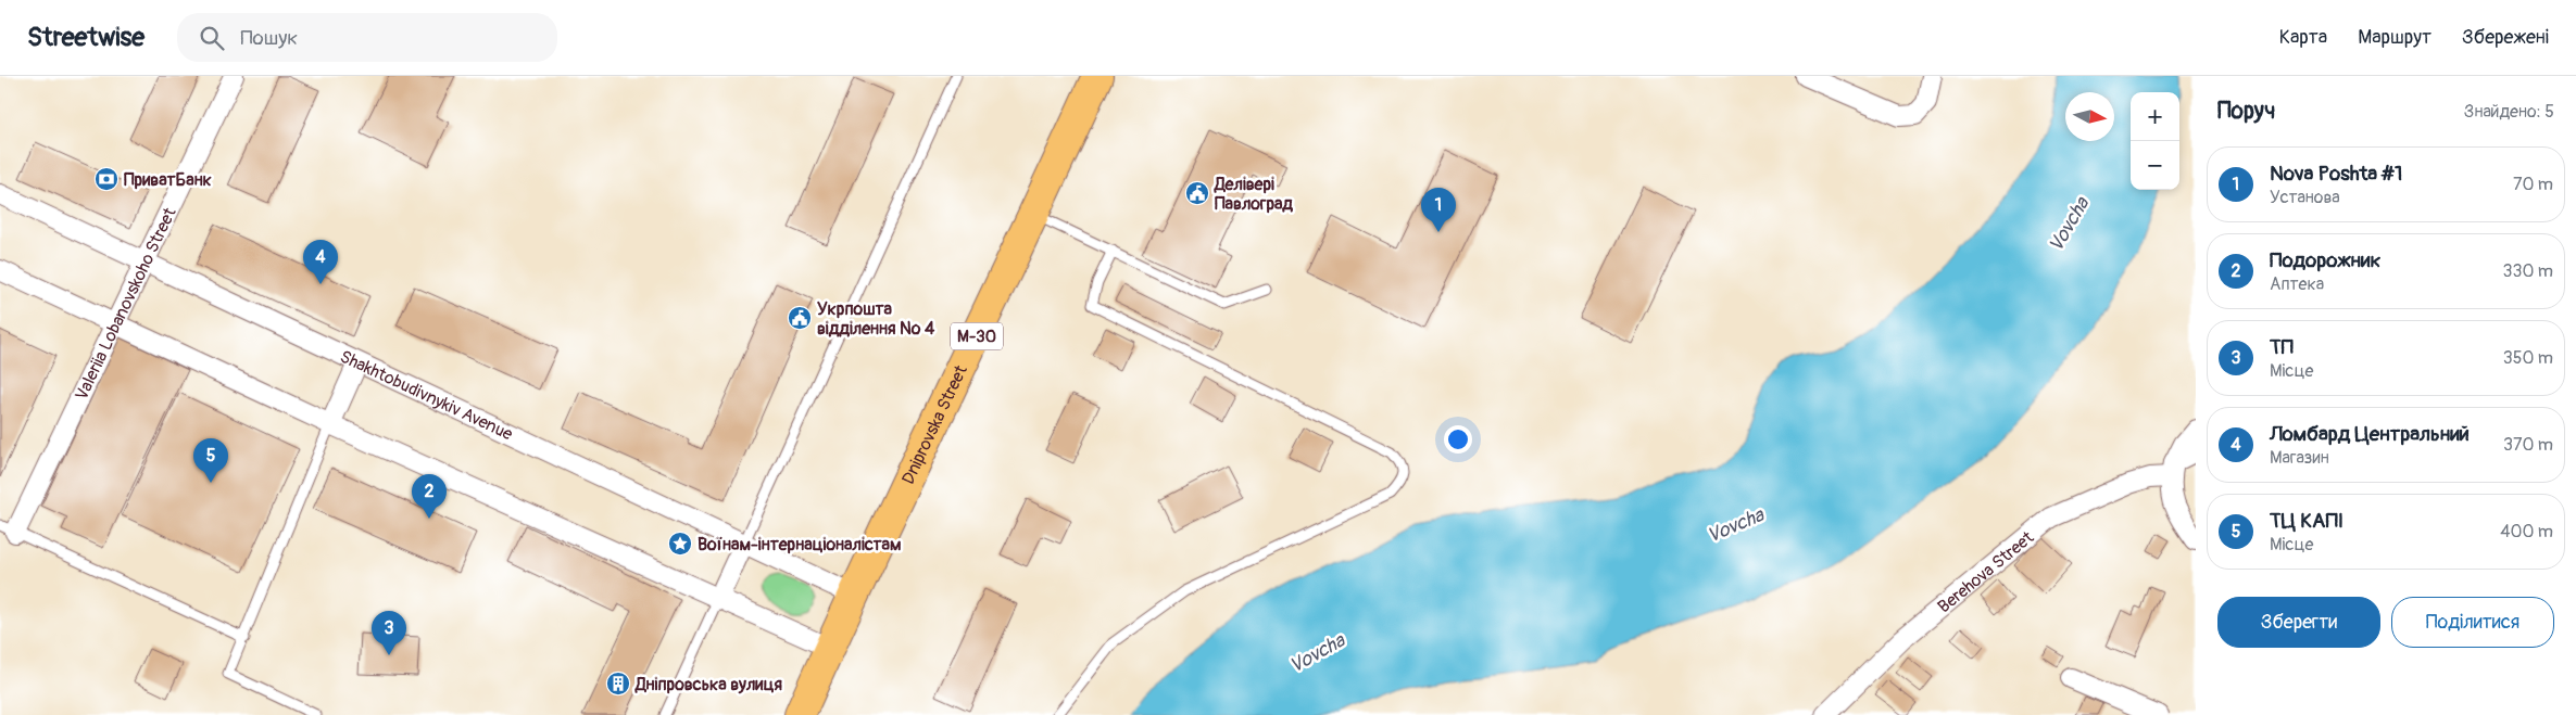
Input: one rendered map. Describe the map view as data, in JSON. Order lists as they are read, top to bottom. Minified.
{"streets":{"highway":["М-30","Dniprovska Street"],"street":["Valeriia Lobanovskoho Street","Shakhtobudivnykiv Avenue","Berehova Street"]},"crossings":[["Valeriia Lobanovskoho Street","Shakhtobudivnykiv Avenue"],["Shakhtobudivnykiv Avenue","Dniprovska Street"]],"water":["Vovcha"],"places":{"bank":["ПриватБанк"],"public building":["Делівері Павлоград","Укрпошта відділення № 4"],"place":["Воїнам-інтернаціоналістам"],"building":["Дніпровська вулиця"]},"north":"right","page":{"header":"Streetwise","search":"Пошук","nav":["Карта","Маршрут","Збережені"],"heading":["Поруч","Знайдено: 5"],"map_buttons":["+","−"],"list":[{"mark":"1","name":"Nova Poshta #1","note":"Установа","value":"70 m"},{"mark":"2","name":"Подорожник","note":"Аптека","value":"330 m"},{"mark":"3","name":"ТП","note":"Місце","value":"350 m"},{"mark":"4","name":"Ломбард Центральний","note":"Магазин","value":"370 m"},{"mark":"5","name":"ТЦ КАПІ","note":"Місце","value":"400 m"}],"pins":["1","4","5","2","3"],"buttons":["Зберегти","Поділитися"]}}
